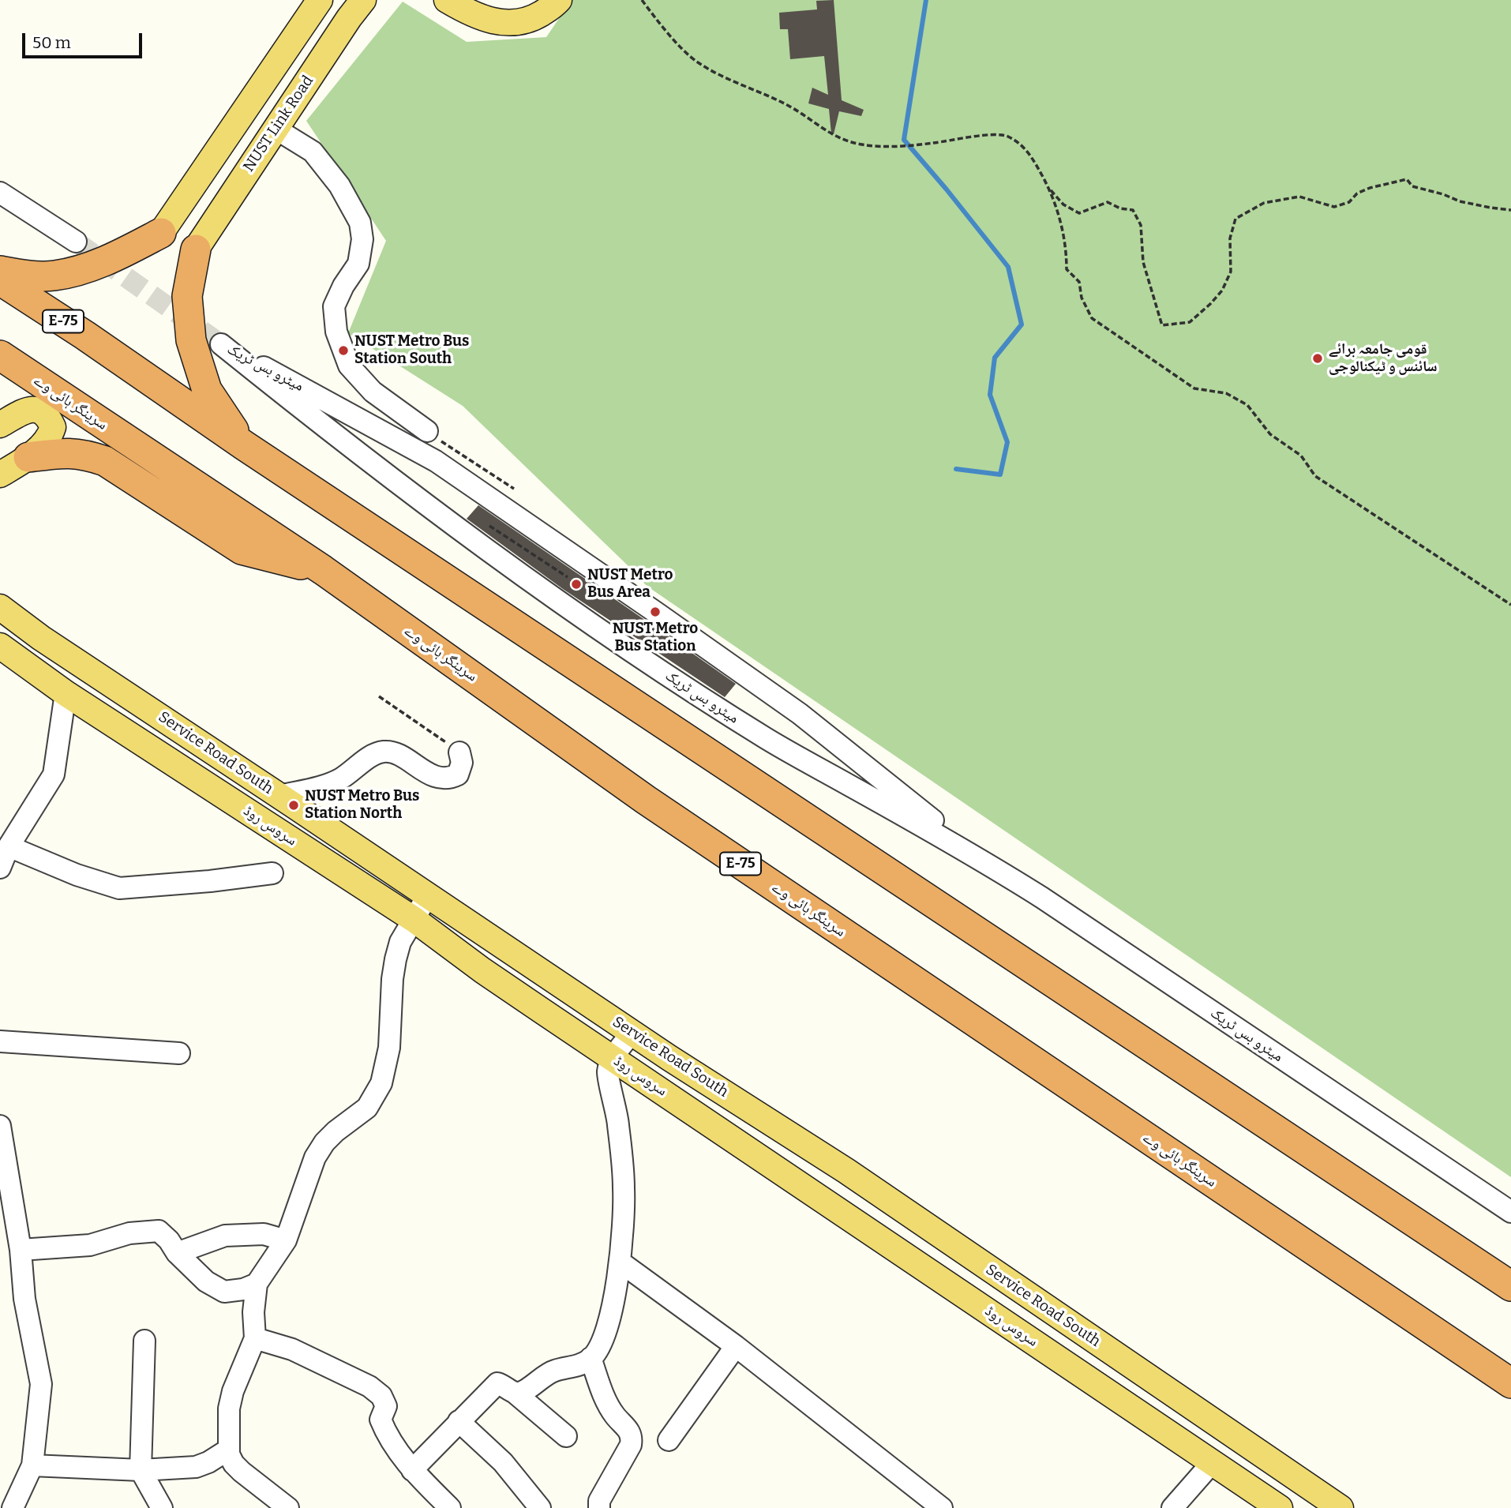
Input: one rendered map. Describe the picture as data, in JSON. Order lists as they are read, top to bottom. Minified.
{"streets":{"highway":["E-75","سرینگر ہائی وے"],"main road":["NUST Link Road","Service Road South","سروس روڈ"],"street":["میٹرو بس ٹریک"]},"places":["NUST Metro Bus Station South","قومی جامعہ برائے سائنس و ٹیکنالوجی","NUST Metro Bus Area","NUST Metro Bus Station","NUST Metro Bus Station North"],"scale_bar":"50 m"}
